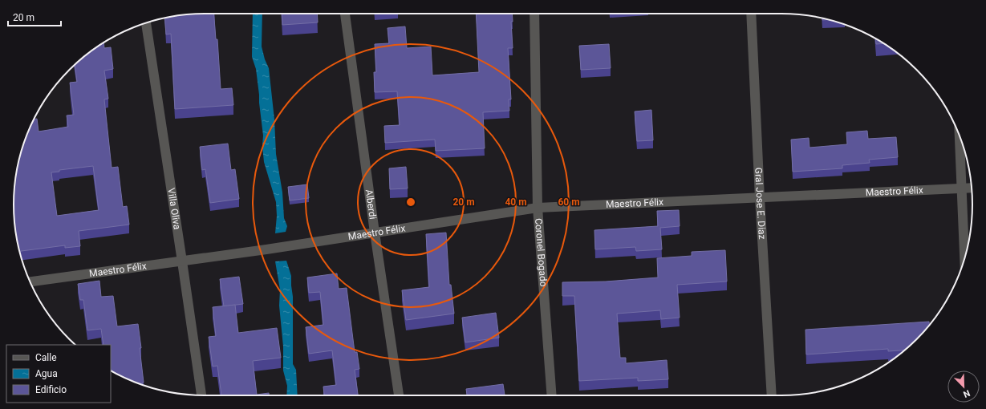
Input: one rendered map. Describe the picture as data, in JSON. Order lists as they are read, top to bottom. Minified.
{"streets":{"street":["Maestro Félix","Gral Jose E. Diaz","Alberdi","Villa Oliva","Coronel Bogado"]},"crossings":[["Maestro Félix","Gral Jose E. Diaz"],["Maestro Félix","Alberdi"],["Maestro Félix","Villa Oliva"],["Maestro Félix","Coronel Bogado"]],"legend":["Calle","Agua","Edificio"],"scale_bar":"20 m","north":"bottom right","rings":["20 m","40 m","60 m"]}
